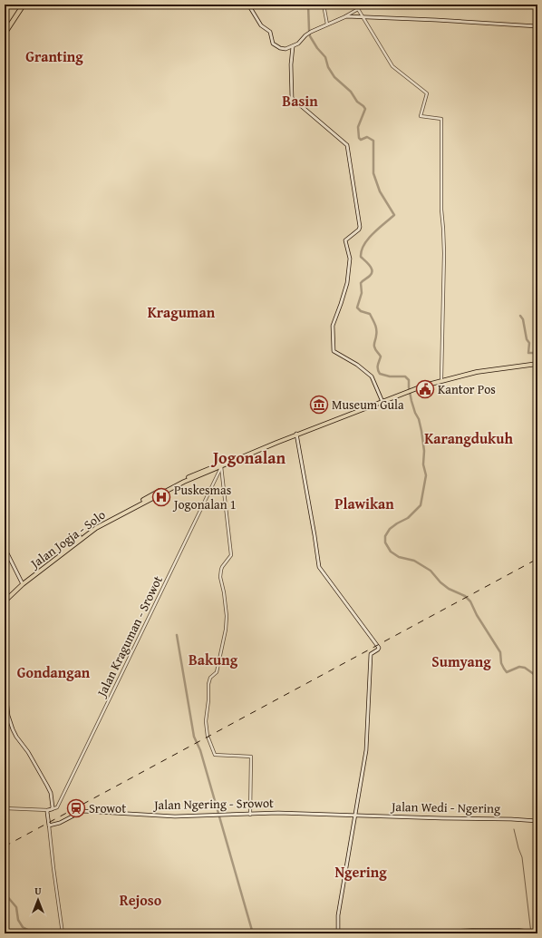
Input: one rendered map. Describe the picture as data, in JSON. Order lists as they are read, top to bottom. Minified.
{"streets":{"highway":["Jalan Jogja - Solo"],"main road":["Jalan Ngering - Srowot","Jalan Wedi - Ngering"],"street":["Jalan Kraguman - Srowot"]},"crossings":[["Jalan Jogja - Solo","Jalan Kraguman - Srowot"],["Jalan Ngering - Srowot","Jalan Wedi - Ngering"]],"districts":["Granting","Basin","Kraguman","Karangdukuh","Jogonalan","Plawikan","Bakung","Sumyang","Gondangan","Ngering","Rejoso"],"places":{"public building":["Kantor Pos"],"museum":["Museum Gula"],"hospital":["Puskesmas Jogonalan 1"],"station":["Srowot"]},"north":"top"}
